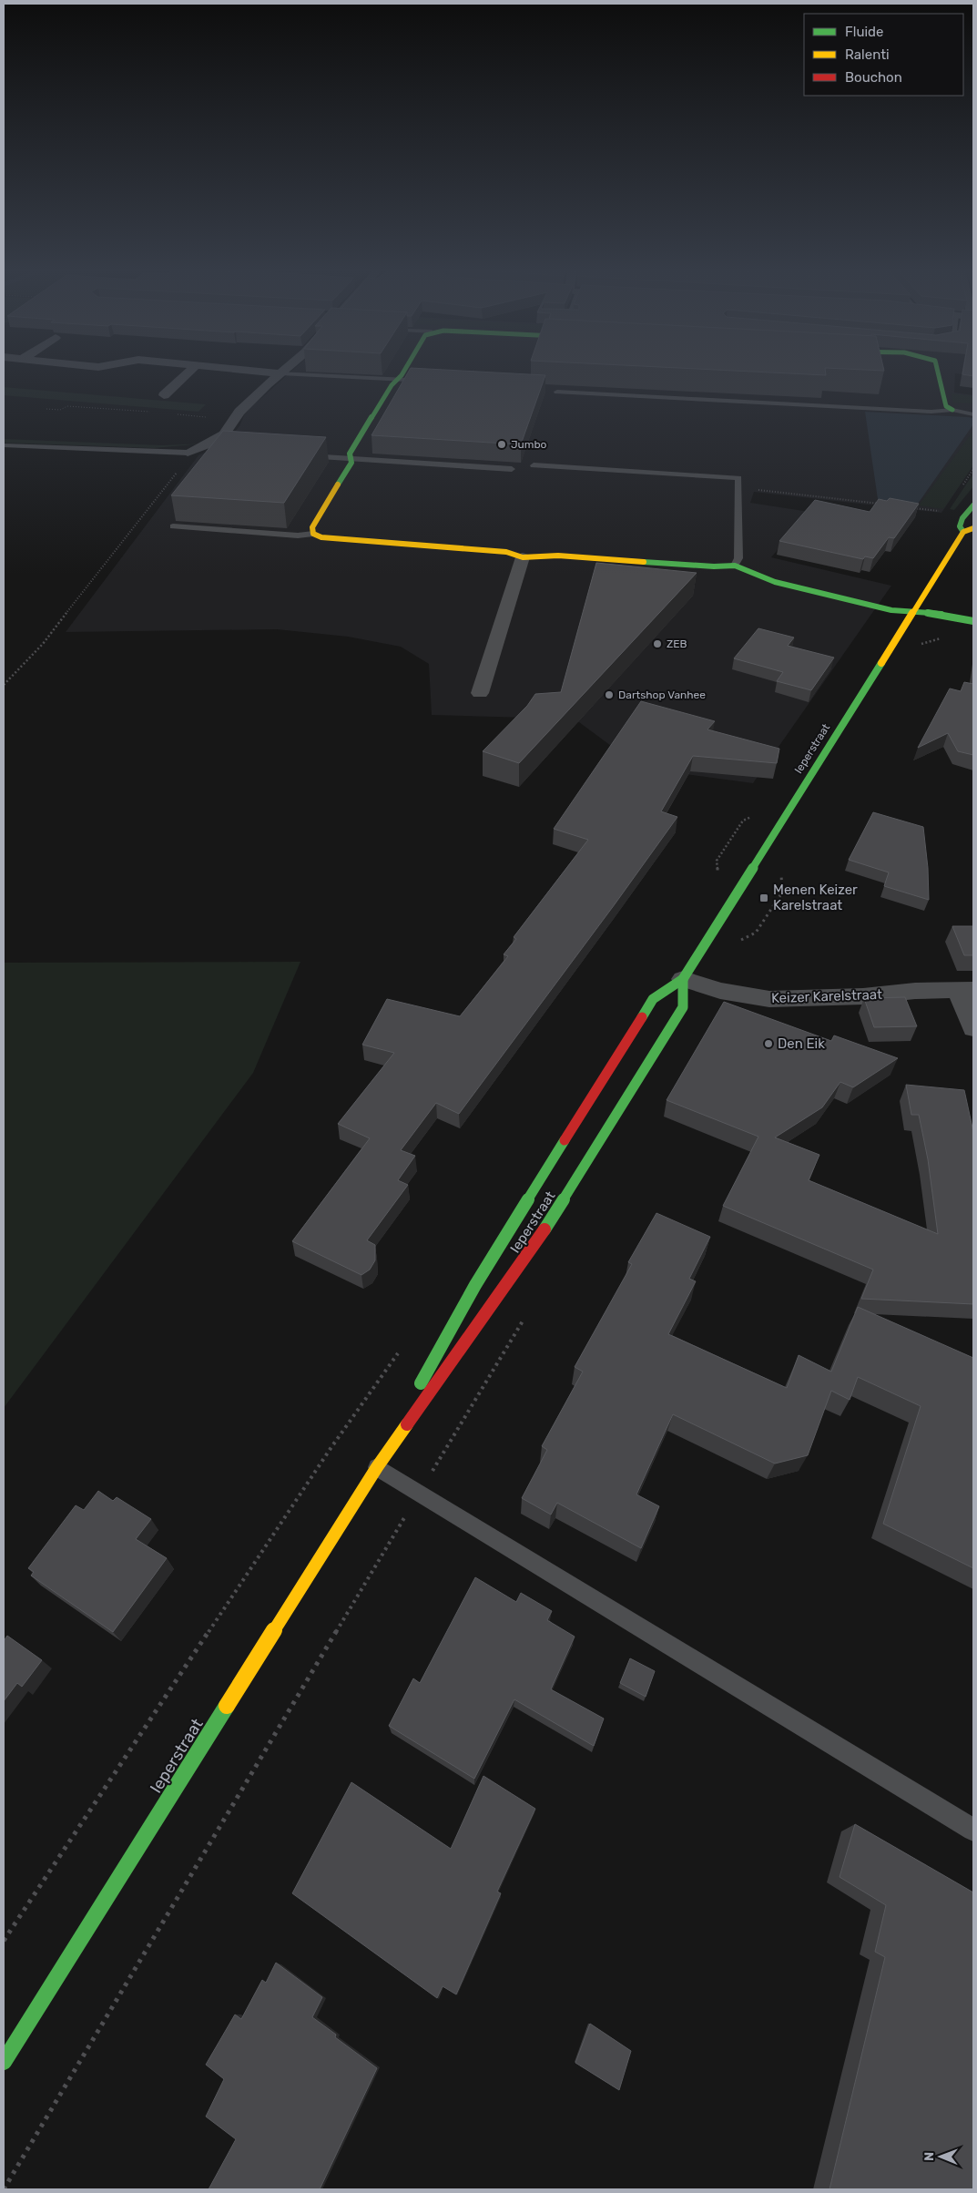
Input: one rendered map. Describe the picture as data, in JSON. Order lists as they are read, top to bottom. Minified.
{"streets":{"street":["Ieperstraat","Keizer Karelstraat"]},"crossings":[["Ieperstraat","Keizer Karelstraat"]],"places":{"other":["Jumbo","ZEB","Dartshop Vanhee","Den Eik"],"transit":["Menen Keizer Karelstraat"]},"legend":["Fluide","Ralenti","Bouchon"],"north":"left"}
